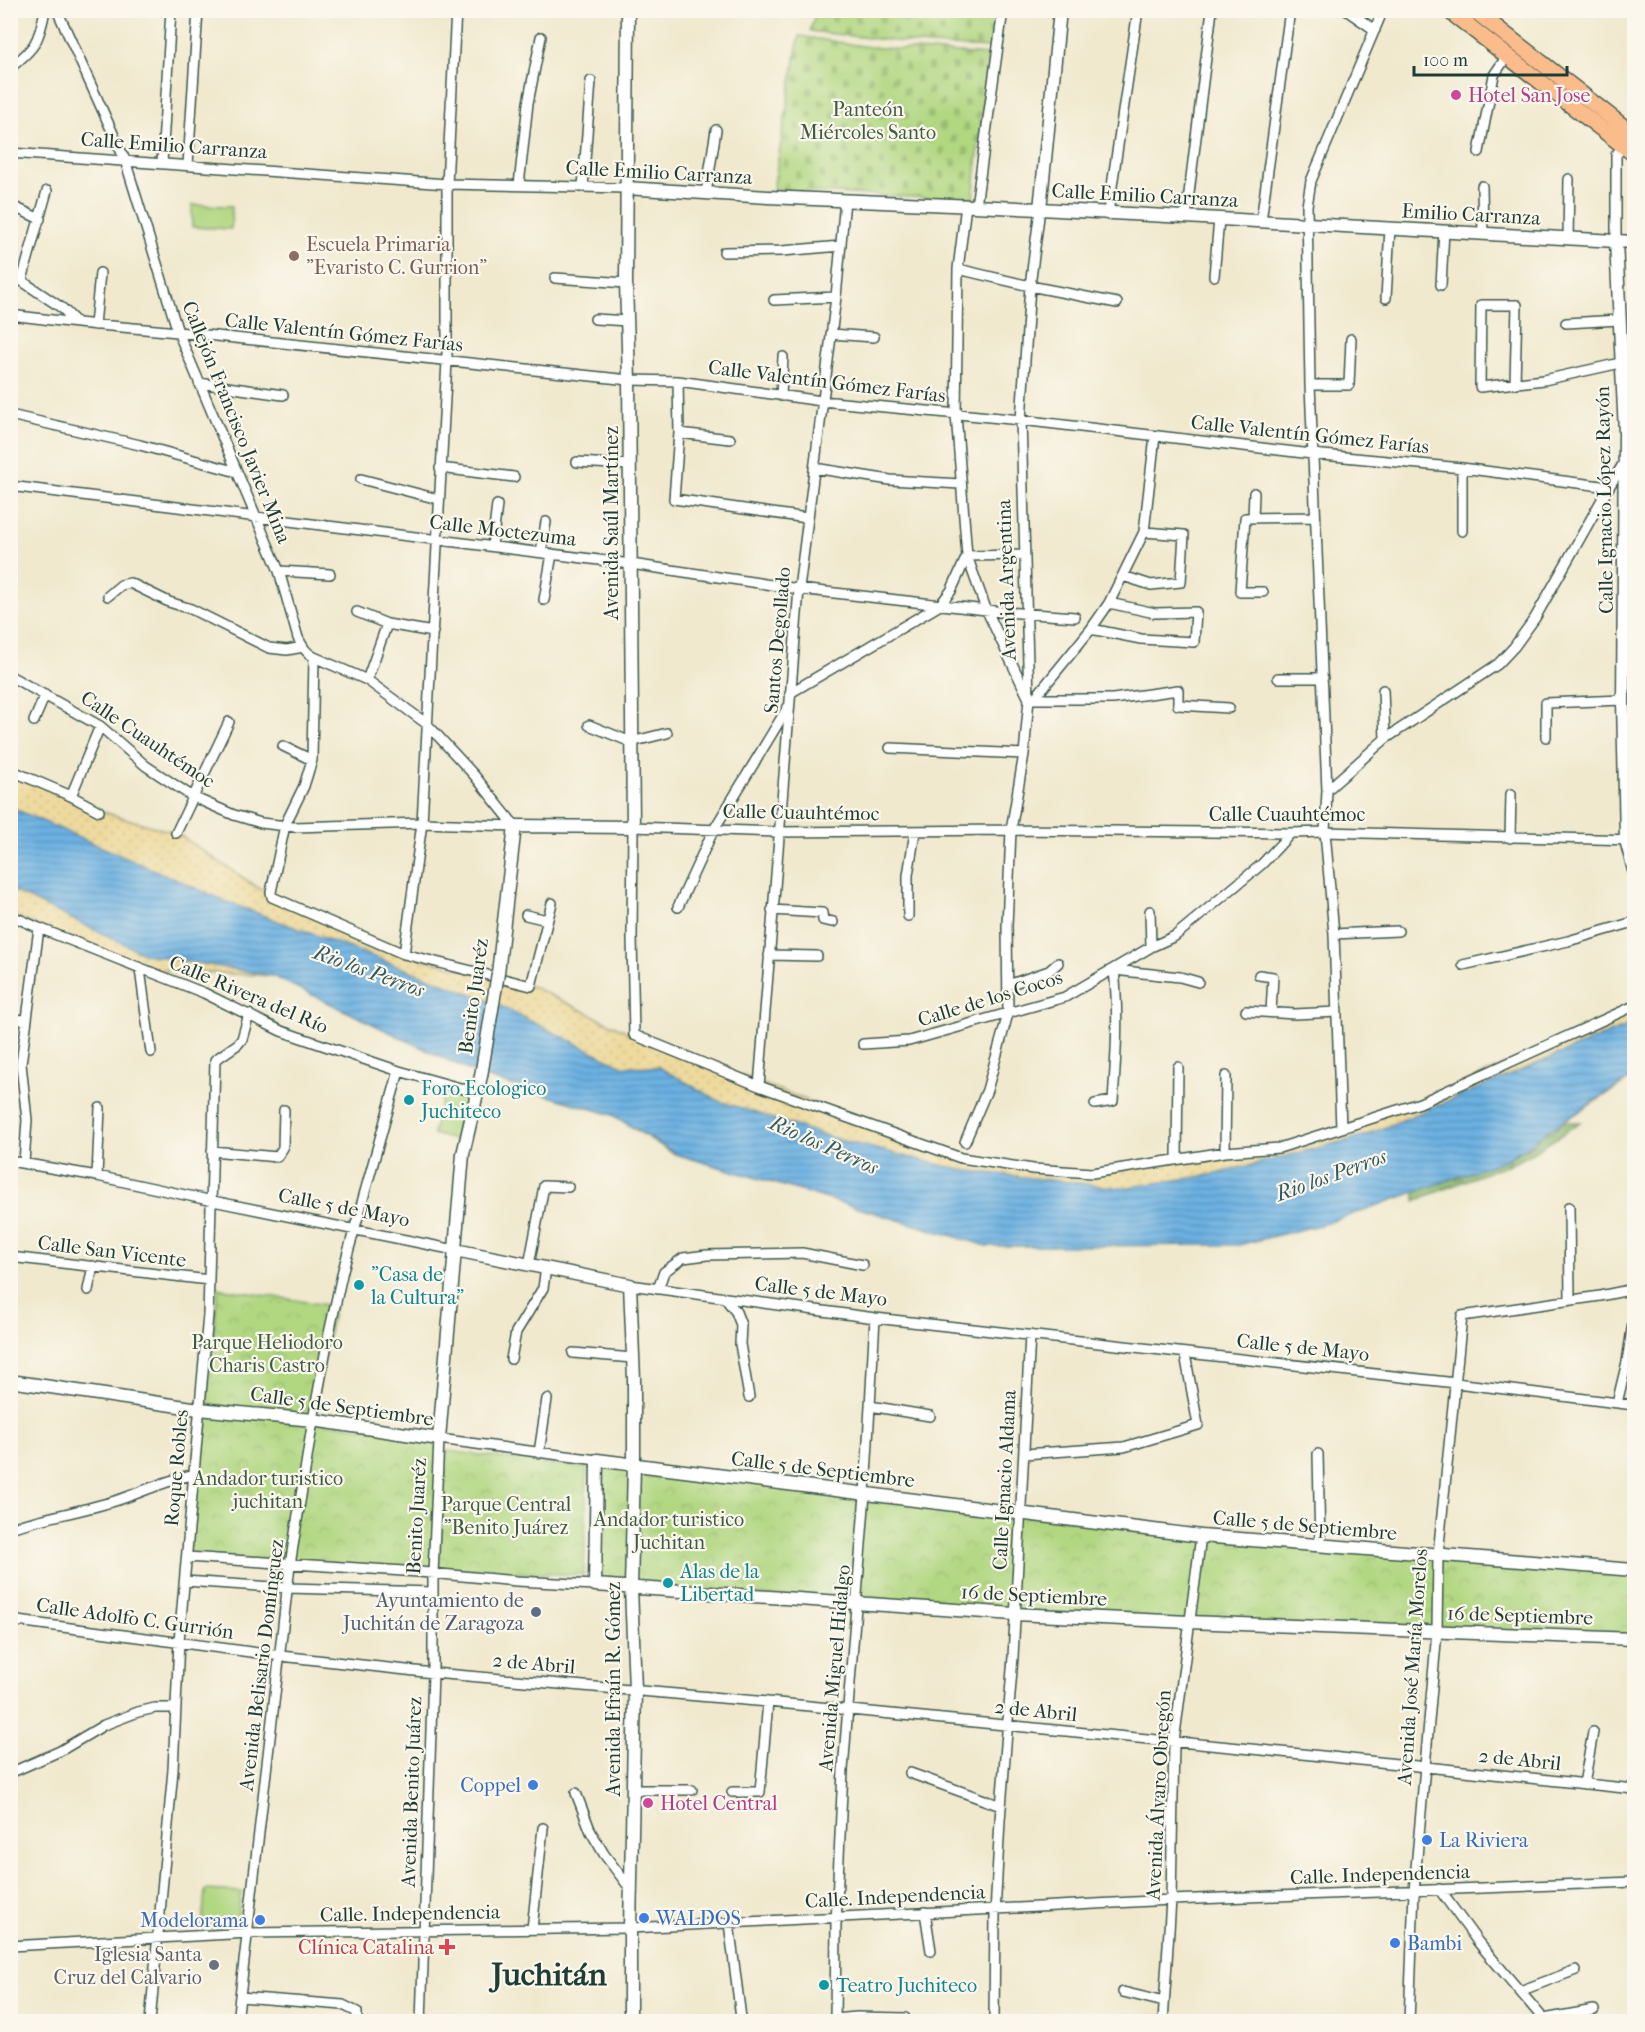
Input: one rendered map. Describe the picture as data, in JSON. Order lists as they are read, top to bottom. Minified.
{"streets":{"street":["Calle Emilio Carranza","Emilio Carranza","Calle Valentín Gómez Farías","Callejón Francisco Javier Mina","Calle Ignacio López Rayón","Avenida Saúl Martínez","Calle Moctezuma","Avenida Argentina","Santos Degollado","Calle Cuauhtémoc","Calle Rivera del Río","Benito Juaréz","Calle de los Cocos","Calle 5 de Mayo","Calle San Vicente","Calle 5 de Septiembre","Roque Robles","Calle Ignacio Aldama","16 de Septiembre","Calle Adolfo C. Gurrión","2 de Abril","Avenida Belisario Domínguez","Avenida José María Morelos","Avenida Miguel Hidalgo","Avenida Efraín R. Gómez","Avenida Benito Juárez","Avenida Álvaro Obregón","Calle. Independencia"]},"crossings":[["Calle Emilio Carranza","Emilio Carranza"],["Calle Emilio Carranza","Callejón Francisco Javier Mina"],["Calle Emilio Carranza","Avenida Saúl Martínez"],["Calle Emilio Carranza","Avenida Argentina"],["Calle Emilio Carranza","Santos Degollado"],["Emilio Carranza","Calle Ignacio López Rayón"],["Calle Valentín Gómez Farías","Callejón Francisco Javier Mina"],["Calle Valentín Gómez Farías","Avenida Saúl Martínez"],["Calle Valentín Gómez Farías","Avenida Argentina"],["Calle Valentín Gómez Farías","Santos Degollado"],["Callejón Francisco Javier Mina","Calle Moctezuma"],["Calle Ignacio López Rayón","Calle Cuauhtémoc"],["Avenida Saúl Martínez","Calle Moctezuma"],["Avenida Saúl Martínez","Santos Degollado"],["Avenida Saúl Martínez","Calle Cuauhtémoc"],["Calle Moctezuma","Avenida Argentina"],["Calle Moctezuma","Santos Degollado"],["Avenida Argentina","Calle Cuauhtémoc"],["Avenida Argentina","Calle de los Cocos"],["Santos Degollado","Calle Cuauhtémoc"],["Calle Cuauhtémoc","Benito Juaréz"],["Calle Cuauhtémoc","Calle de los Cocos"],["Calle Rivera del Río","Benito Juaréz"],["Calle Rivera del Río","Roque Robles"],["Calle Rivera del Río","Avenida Belisario Domínguez"],["Benito Juaréz","Calle 5 de Mayo"],["Benito Juaréz","Calle 5 de Septiembre"],["Benito Juaréz","16 de Septiembre"],["Benito Juaréz","Calle Adolfo C. Gurrión"],["Benito Juaréz","2 de Abril"],["Benito Juaréz","Avenida Benito Juárez"],["Calle 5 de Mayo","Roque Robles"],["Calle 5 de Mayo","Calle Ignacio Aldama"],["Calle 5 de Mayo","Avenida Belisario Domínguez"],["Calle 5 de Mayo","Avenida José María Morelos"],["Calle 5 de Mayo","Avenida Miguel Hidalgo"],["Calle 5 de Mayo","Avenida Efraín R. Gómez"],["Calle San Vicente","Roque Robles"],["Calle 5 de Septiembre","Roque Robles"],["Calle 5 de Septiembre","Calle Ignacio Aldama"],["Calle 5 de Septiembre","Avenida Belisario Domínguez"],["Calle 5 de Septiembre","Avenida José María Morelos"],["Calle 5 de Septiembre","Avenida Miguel Hidalgo"],["Calle 5 de Septiembre","Avenida Efraín R. Gómez"],["Calle 5 de Septiembre","Avenida Álvaro Obregón"],["Roque Robles","16 de Septiembre"],["Roque Robles","Calle Adolfo C. Gurrión"],["Roque Robles","Calle. Independencia"],["Calle Ignacio Aldama","16 de Septiembre"],["Calle Ignacio Aldama","2 de Abril"],["Calle Ignacio Aldama","Calle. Independencia"],["16 de Septiembre","Avenida Belisario Domínguez"],["16 de Septiembre","Avenida José María Morelos"],["16 de Septiembre","Avenida Miguel Hidalgo"],["16 de Septiembre","Avenida Efraín R. Gómez"],["16 de Septiembre","Avenida Álvaro Obregón"],["Calle Adolfo C. Gurrión","2 de Abril"],["Calle Adolfo C. Gurrión","Avenida Belisario Domínguez"],["Calle Adolfo C. Gurrión","Avenida Benito Juárez"],["2 de Abril","Avenida José María Morelos"],["2 de Abril","Avenida Miguel Hidalgo"],["2 de Abril","Avenida Efraín R. Gómez"],["2 de Abril","Avenida Benito Juárez"],["2 de Abril","Avenida Álvaro Obregón"],["Avenida Belisario Domínguez","Calle. Independencia"],["Avenida José María Morelos","Calle. Independencia"],["Avenida Miguel Hidalgo","Calle. Independencia"],["Avenida Efraín R. Gómez","Calle. Independencia"],["Avenida Benito Juárez","Calle. Independencia"],["Avenida Álvaro Obregón","Calle. Independencia"]],"districts":["Juchitán"],"water":["Rio los Perros"],"parks":["Panteón Miércoles Santo","Parque Heliodoro Charis Castro","Andador turistico juchitan","Parque Central \"Benito Juárez","Andador turistico Juchitan"],"places":{"other":["Hotel San Jose","Escuela Primaria \"Evaristo C. Gurrion\"","Foro Ecologico Juchiteco","\"Casa de la Cultura\"","Alas de la Libertad","Ayuntamiento de Juchitán de Zaragoza","Coppel","Hotel Central","La Riviera","WALDOS","Modelorama","Bambi","Iglesia Santa Cruz del Calvario","Teatro Juchiteco"],"health":["Clínica Catalina"]},"scale_bar":"100 m"}
